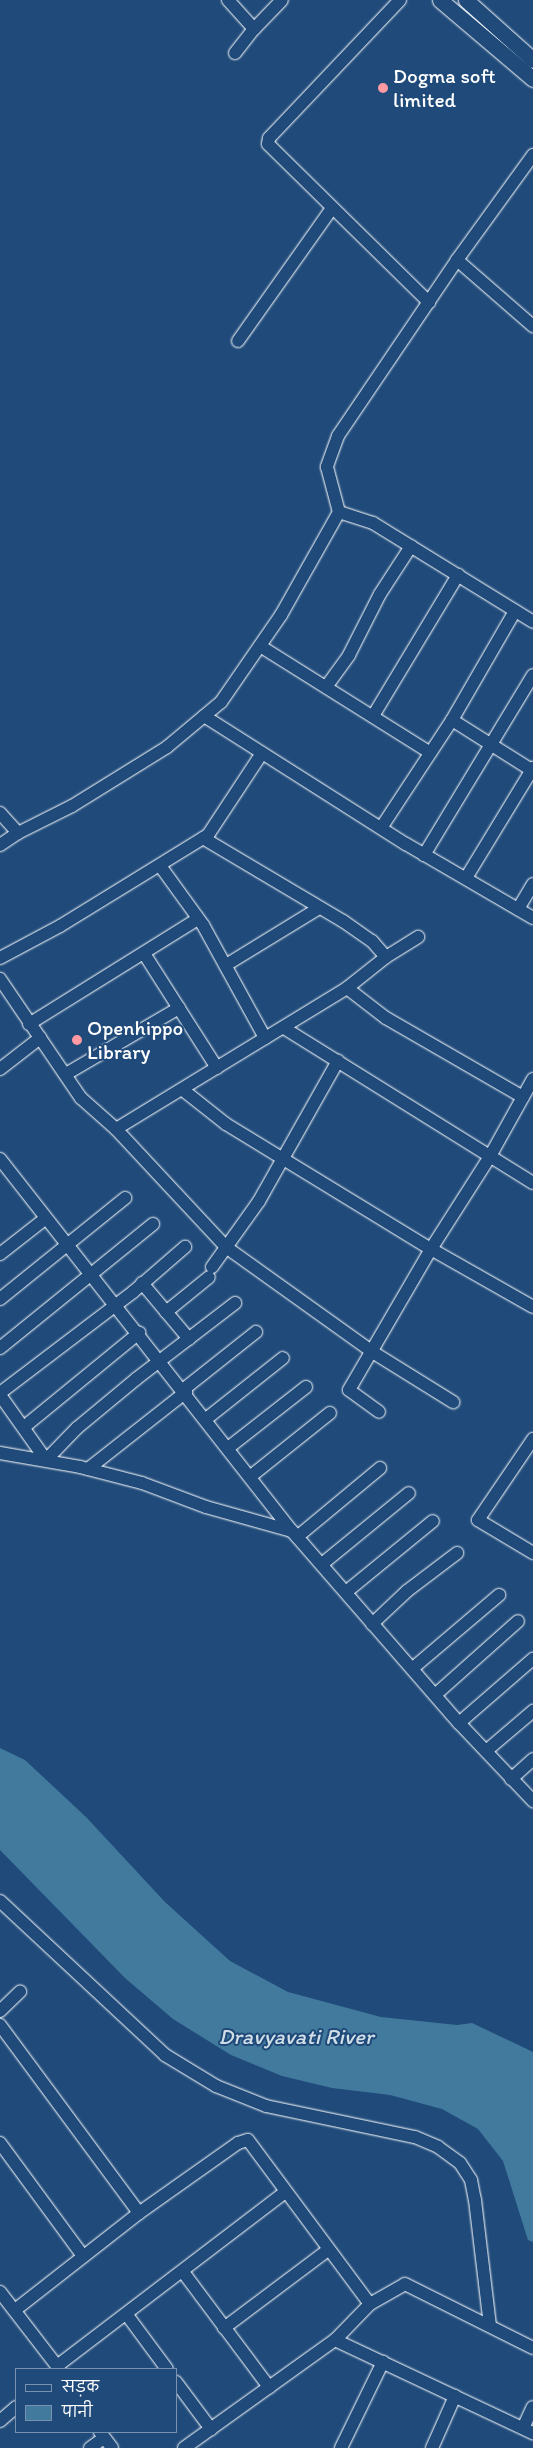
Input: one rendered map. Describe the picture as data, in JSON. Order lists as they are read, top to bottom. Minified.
{"water":["Dravyavati River"],"places":["Dogma soft limited","Openhippo Library"],"legend":["सड़क","पानी"]}
